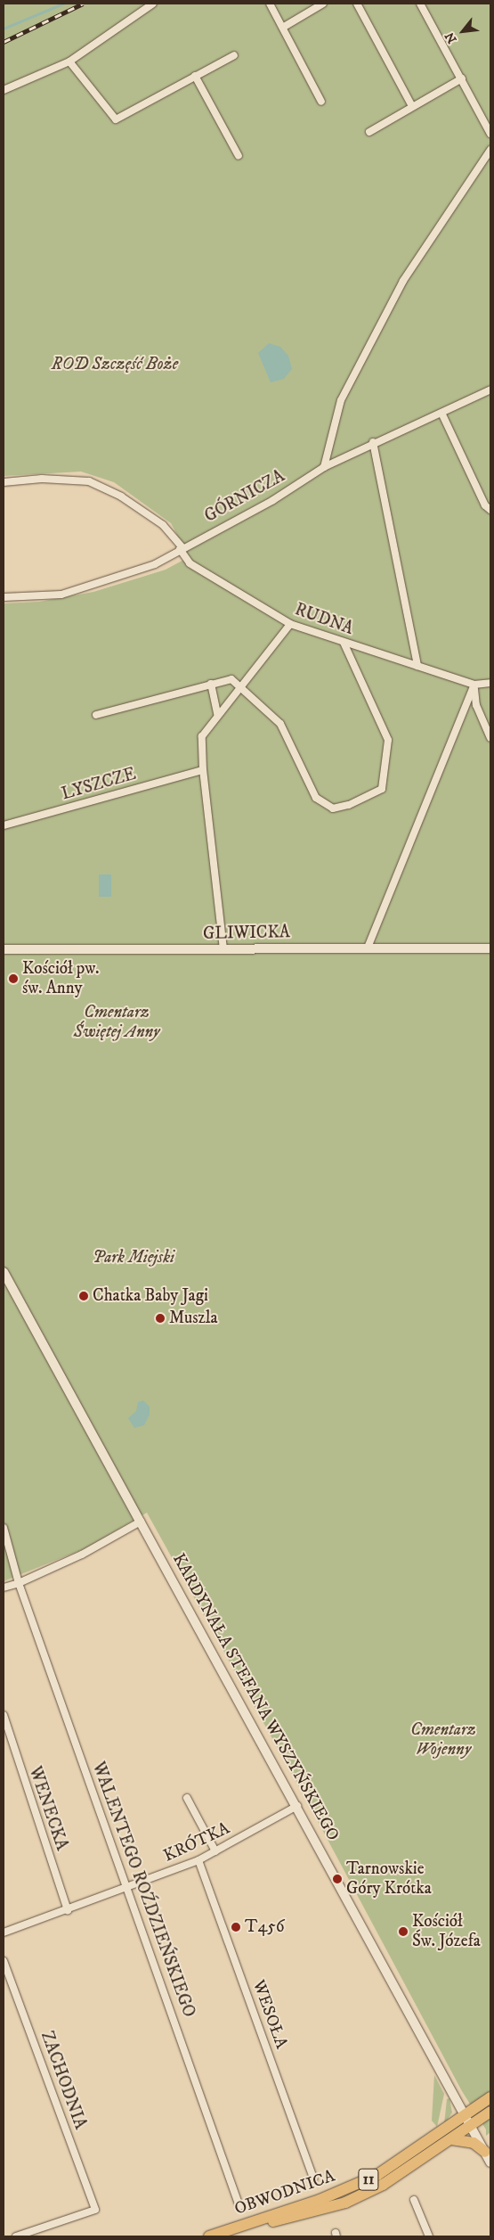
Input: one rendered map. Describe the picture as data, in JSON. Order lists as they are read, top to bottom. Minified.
{"streets":{"highway":["11","OBWODNICA"],"street":["GÓRNICZA","RUDNA","LYSZCZE","GLIWICKA","KARDYNAŁA STEFANA WYSZYŃSKIEGO","WENECKA","KRÓTKA","WALENTEGO ROŹDZIEŃSKIEGO","WESOŁA","ZACHODNIA"]},"crossings":[["GÓRNICZA","RUDNA"],["KARDYNAŁA STEFANA WYSZYŃSKIEGO","KRÓTKA"],["KARDYNAŁA STEFANA WYSZYŃSKIEGO","OBWODNICA"],["WENECKA","KRÓTKA"],["KRÓTKA","WALENTEGO ROŹDZIEŃSKIEGO"],["KRÓTKA","WESOŁA"]],"parks":["ROD Szczęść Boże","Cmentarz Świętej Anny","Park Miejski","Cmentarz Wojenny"],"places":["Kościół pw. św. Anny","Chatka Baby Jagi","Muszla","Tarnowskie Góry Krótka","T456","Kościół Św. Józefa"],"north":"bottom left"}
